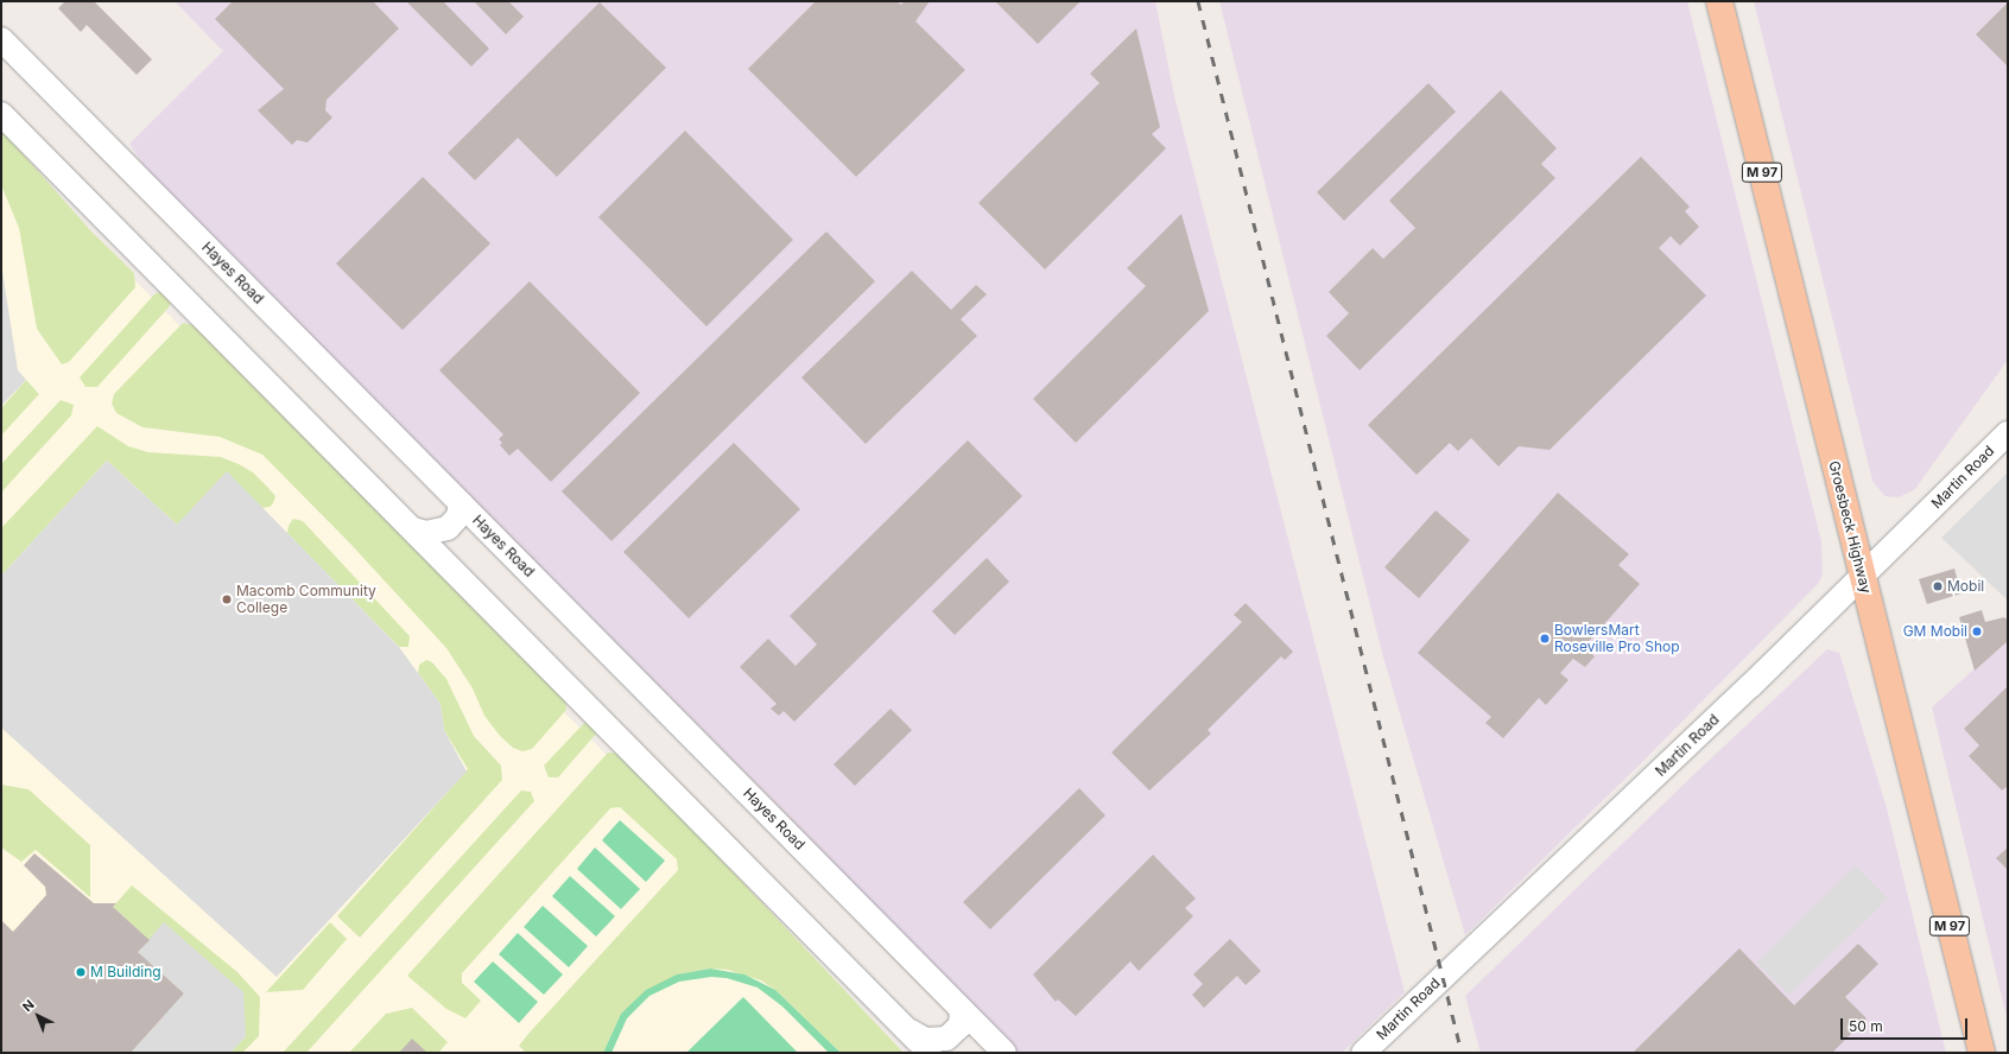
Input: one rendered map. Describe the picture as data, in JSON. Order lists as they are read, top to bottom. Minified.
{"streets":{"main road":["M 97","Groesbeck Highway"],"street":["Hayes Road","Martin Road"]},"crossings":[["Martin Road","Groesbeck Highway"]],"places":["Mobil","Macomb Community College","GM Mobil","BowlersMart Roseville Pro Shop","M Building"],"scale_bar":"50 m","north":"top left"}
